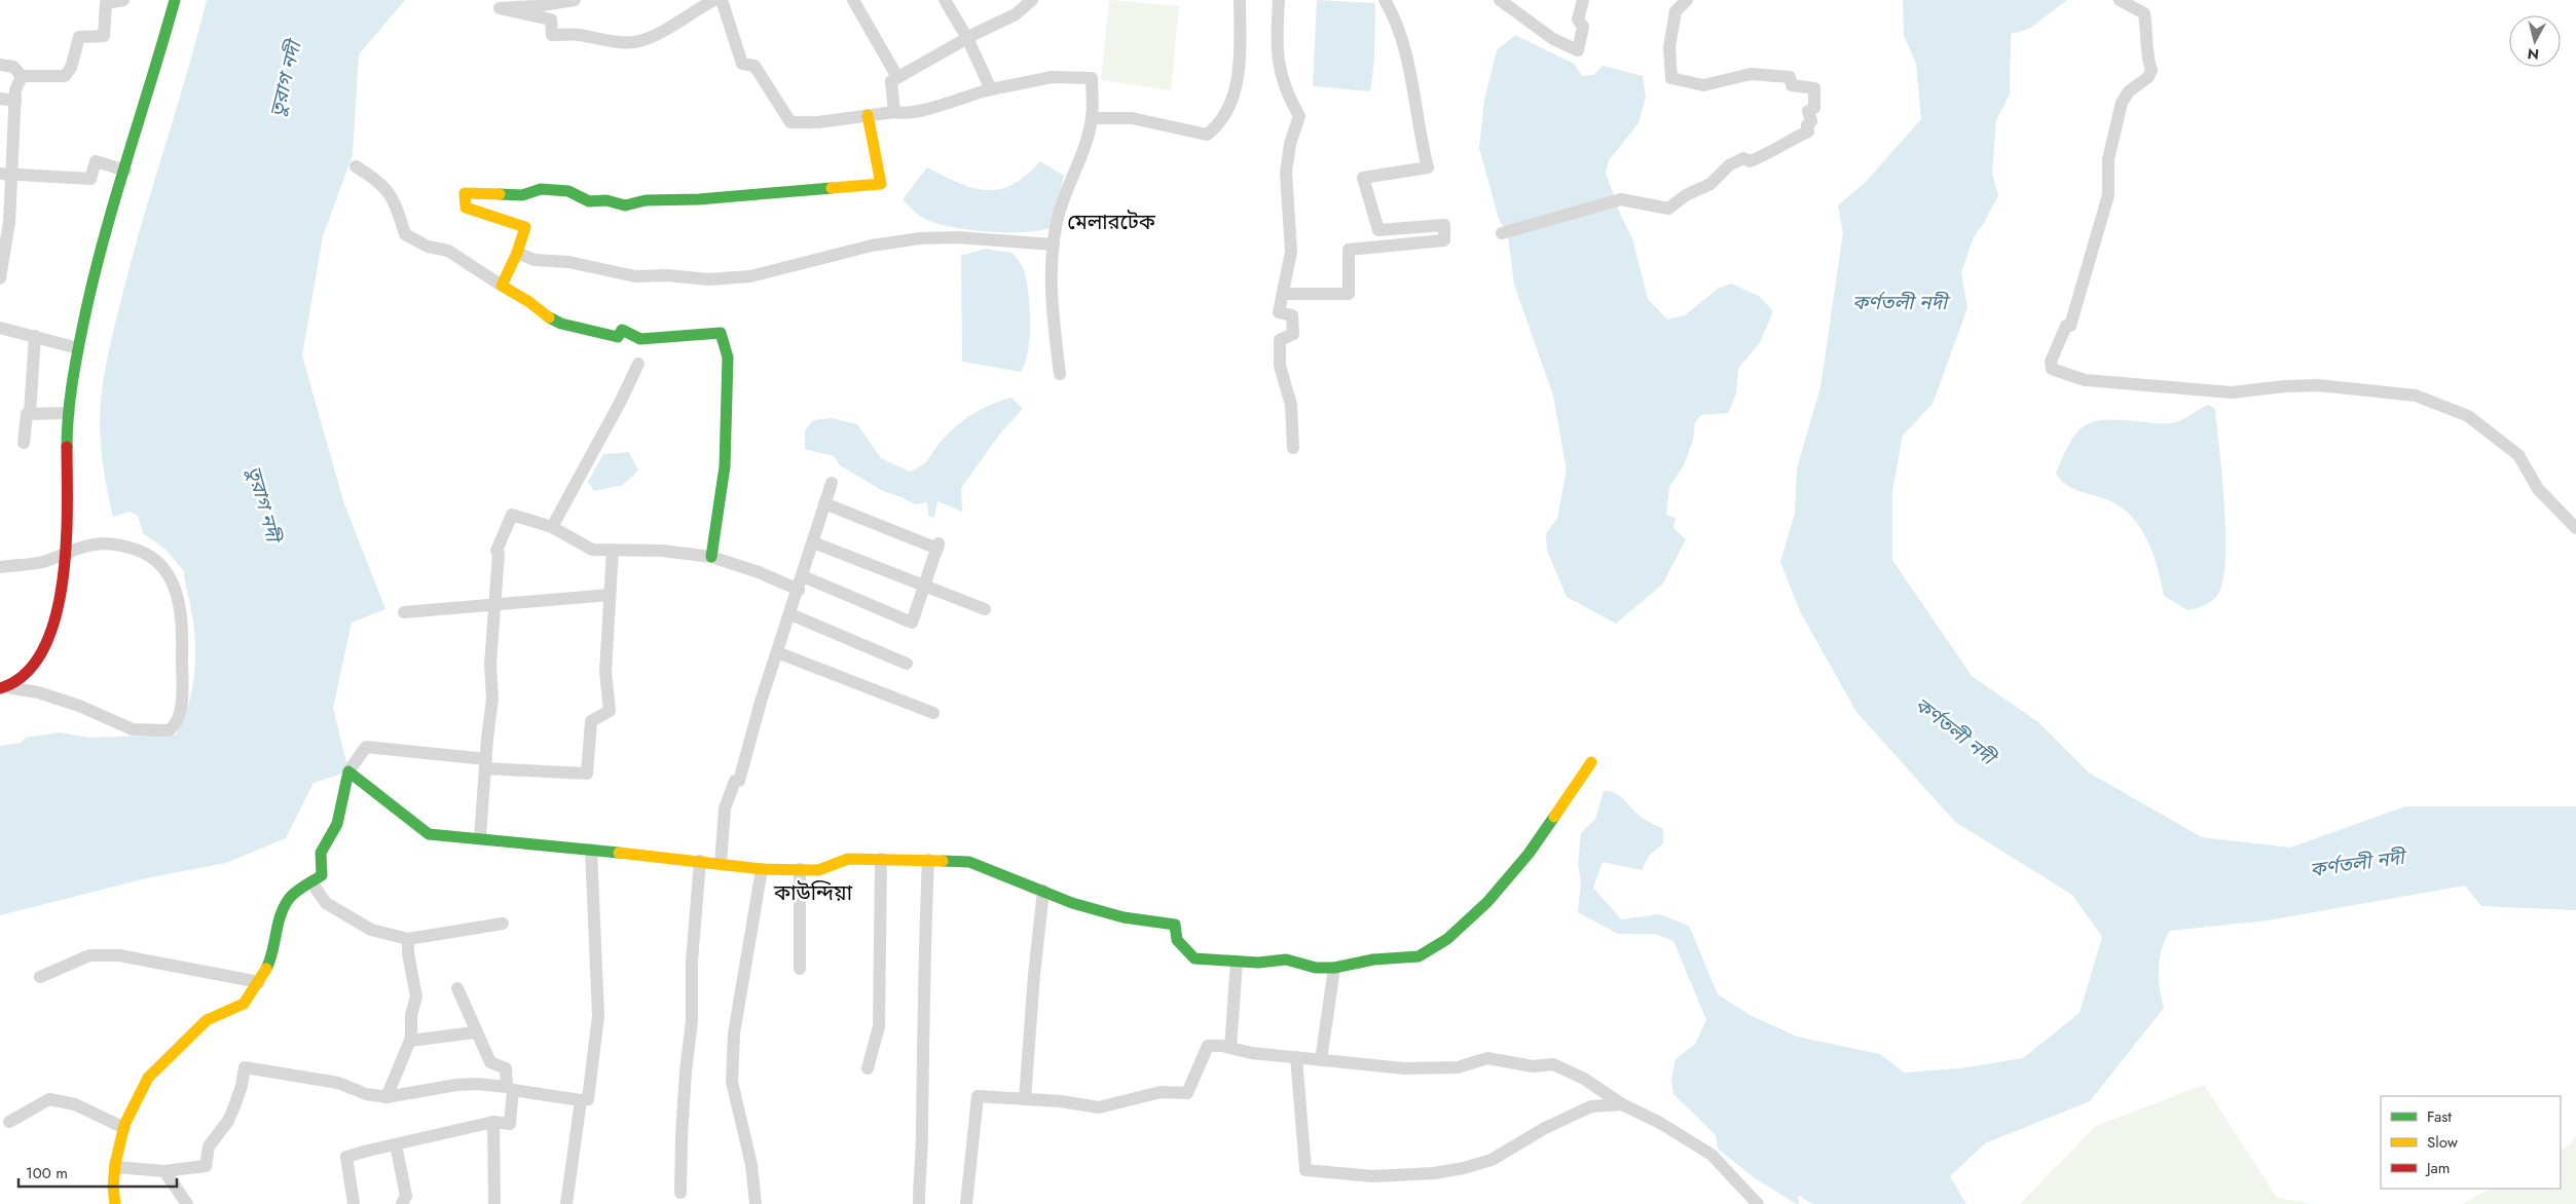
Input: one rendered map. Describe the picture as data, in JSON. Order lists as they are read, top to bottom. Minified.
{"districts":["মেলারটেক","কাউন্দিয়া"],"water":["তুরাগ নদী","কর্ণতলী নদী"],"legend":["Fast","Slow","Jam"],"scale_bar":"100 m","north":"bottom"}
